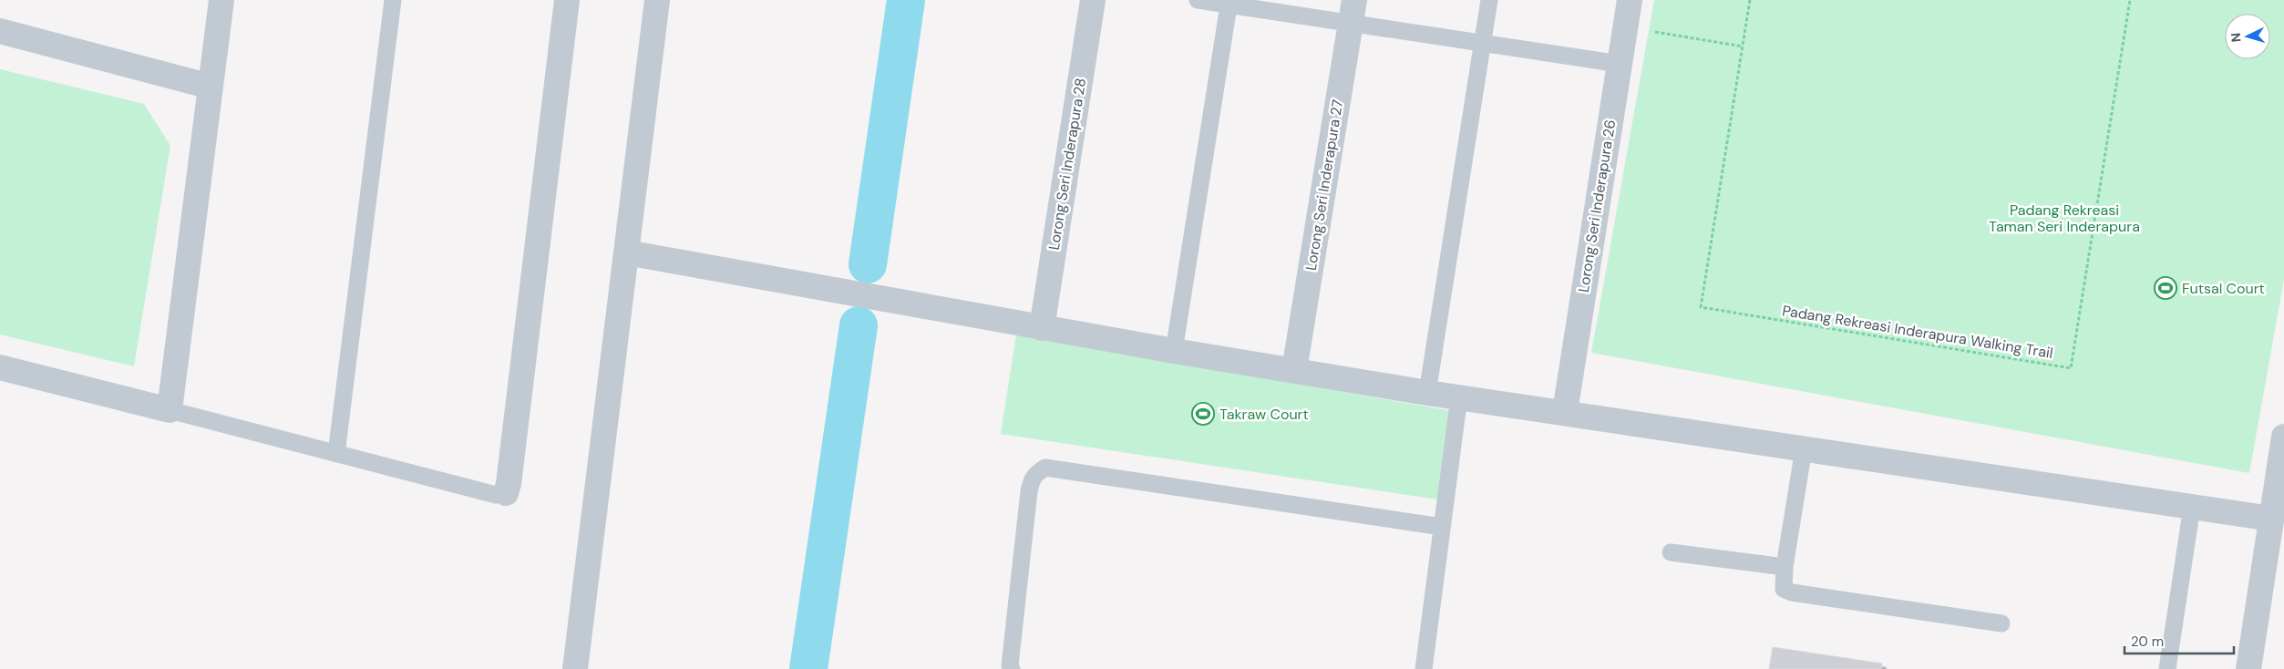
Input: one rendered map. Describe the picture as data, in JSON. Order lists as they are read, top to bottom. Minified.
{"streets":{"street":["Lorong Seri Inderapura 28","Lorong Seri Inderapura 27","Lorong Seri Inderapura 26"],"path":["Padang Rekreasi Inderapura Walking Trail"]},"parks":["Padang Rekreasi Taman Seri Inderapura"],"places":{"sports":["Futsal Court","Takraw Court"]},"scale_bar":"20 m","north":"left"}
